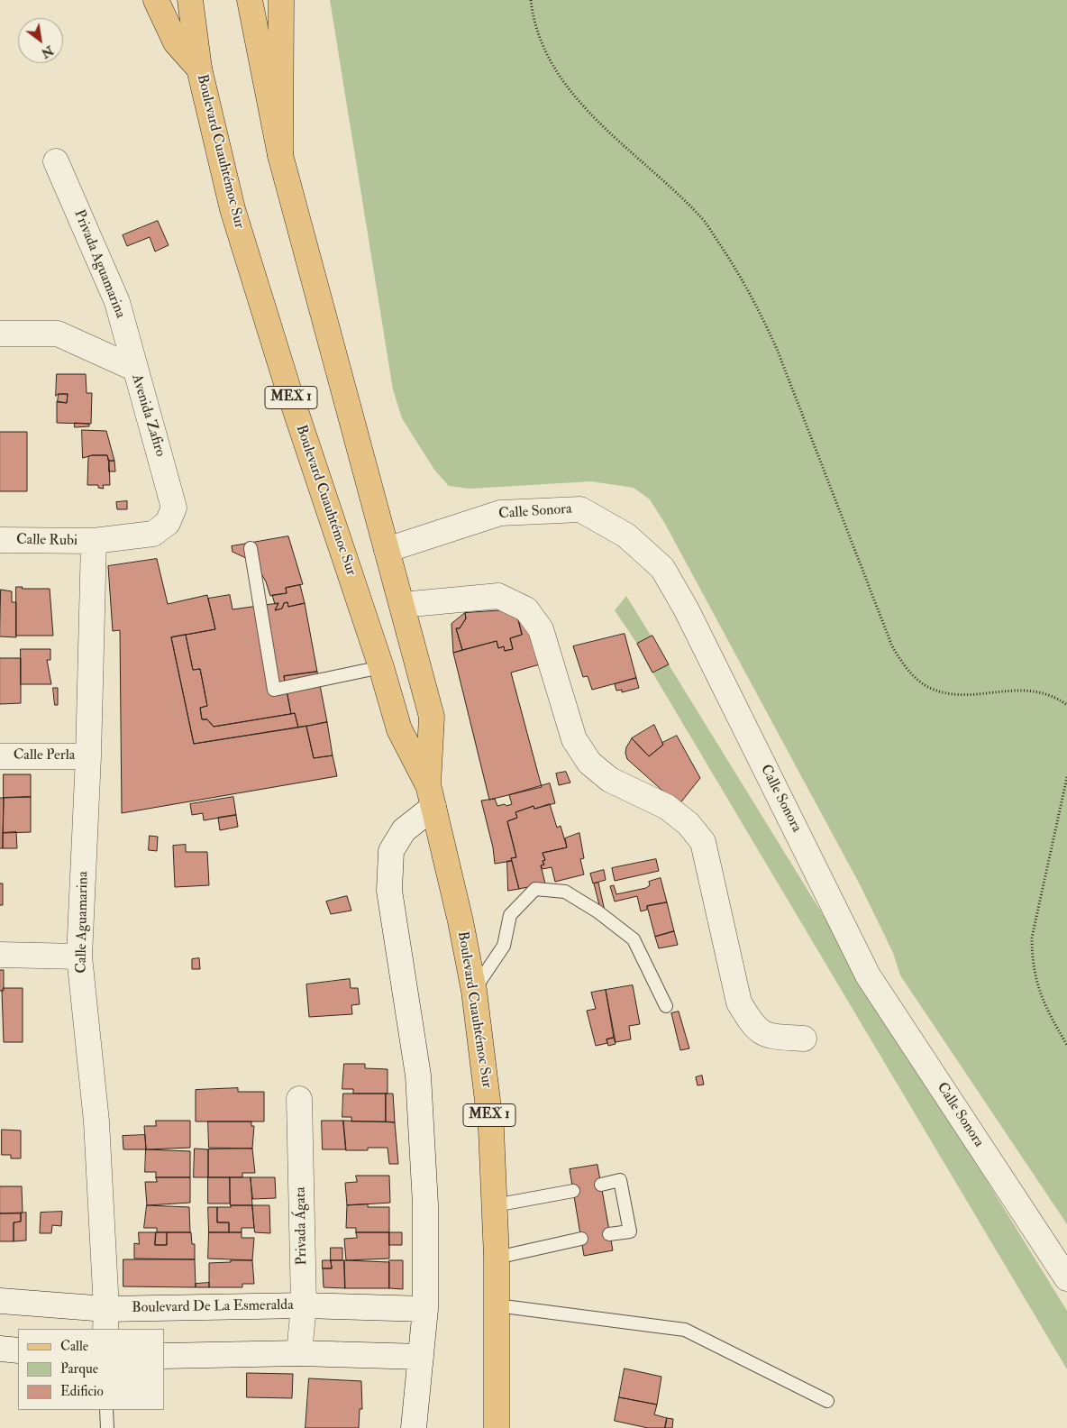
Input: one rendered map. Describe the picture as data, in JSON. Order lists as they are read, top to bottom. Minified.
{"streets":{"main road":["Boulevard Cuauhtémoc Sur","MEX 1"],"street":["Privada Aguamarina","Avenida Zafiro","Calle Sonora","Calle Rubi","Calle Perla","Calle Aguamarina","Privada Ágata","Boulevard De La Esmeralda"]},"crossings":[["Boulevard Cuauhtémoc Sur","Calle Sonora"],["Privada Aguamarina","Avenida Zafiro"],["Avenida Zafiro","Calle Rubi"],["Avenida Zafiro","Calle Aguamarina"],["Calle Rubi","Calle Aguamarina"],["Calle Perla","Calle Aguamarina"],["Calle Aguamarina","Boulevard De La Esmeralda"],["Privada Ágata","Boulevard De La Esmeralda"]],"legend":["Calle","Parque","Edificio"],"north":"bottom right"}
